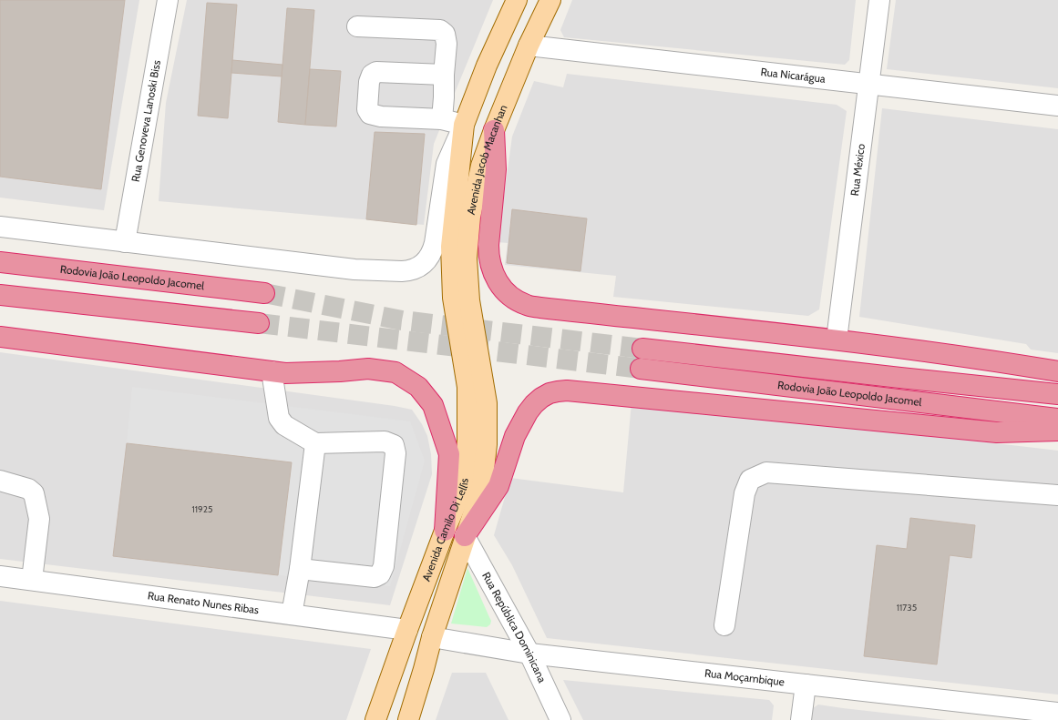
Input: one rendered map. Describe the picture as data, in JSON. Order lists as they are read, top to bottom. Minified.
{"streets":{"highway":["Rodovia João Leopoldo Jacomel"],"main road":["Avenida Jacob Macanhan","Avenida Camilo Di Lellis"],"street":["Rua Nicarágua","Rua Genoveva Lanoski Biss","Rua México","Rua Renato Nunes Ribas","Rua República Dominicana","Rua Moçambique"]},"crossings":[["Rua Nicarágua","Avenida Jacob Macanhan"],["Rua Nicarágua","Rua México"],["Avenida Jacob Macanhan","Avenida Camilo Di Lellis"],["Avenida Camilo Di Lellis","Rua Renato Nunes Ribas"],["Avenida Camilo Di Lellis","Rua República Dominicana"],["Avenida Camilo Di Lellis","Rua Moçambique"],["Rua República Dominicana","Rua Moçambique"]],"house_numbers":["11925","11735"]}
